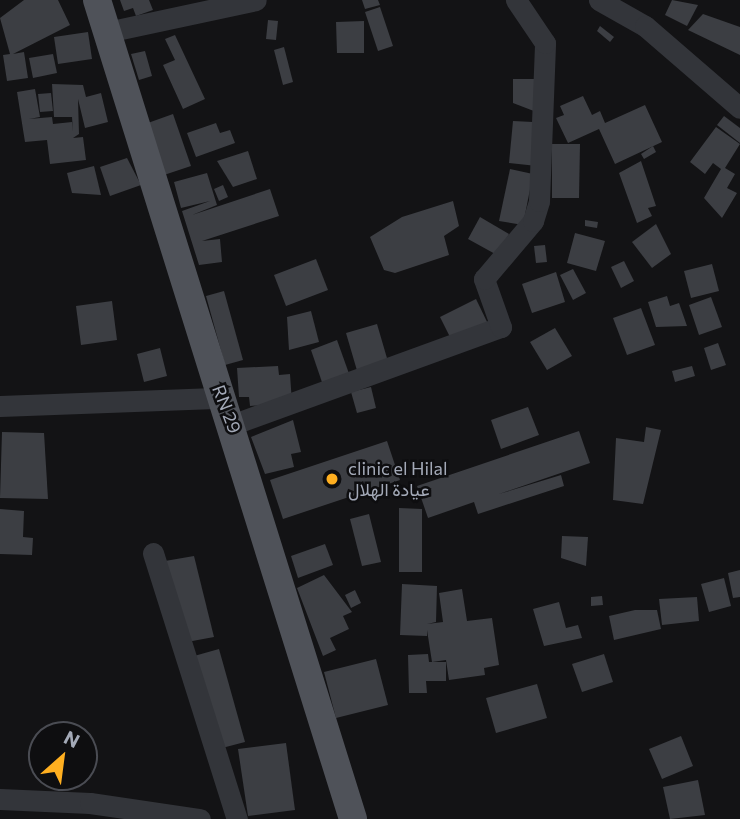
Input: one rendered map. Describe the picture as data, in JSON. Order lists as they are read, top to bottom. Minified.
{"streets":{"main road":["RN 29"]},"places":["clinic el Hilal عيادة الهلال"],"north":"top right"}
